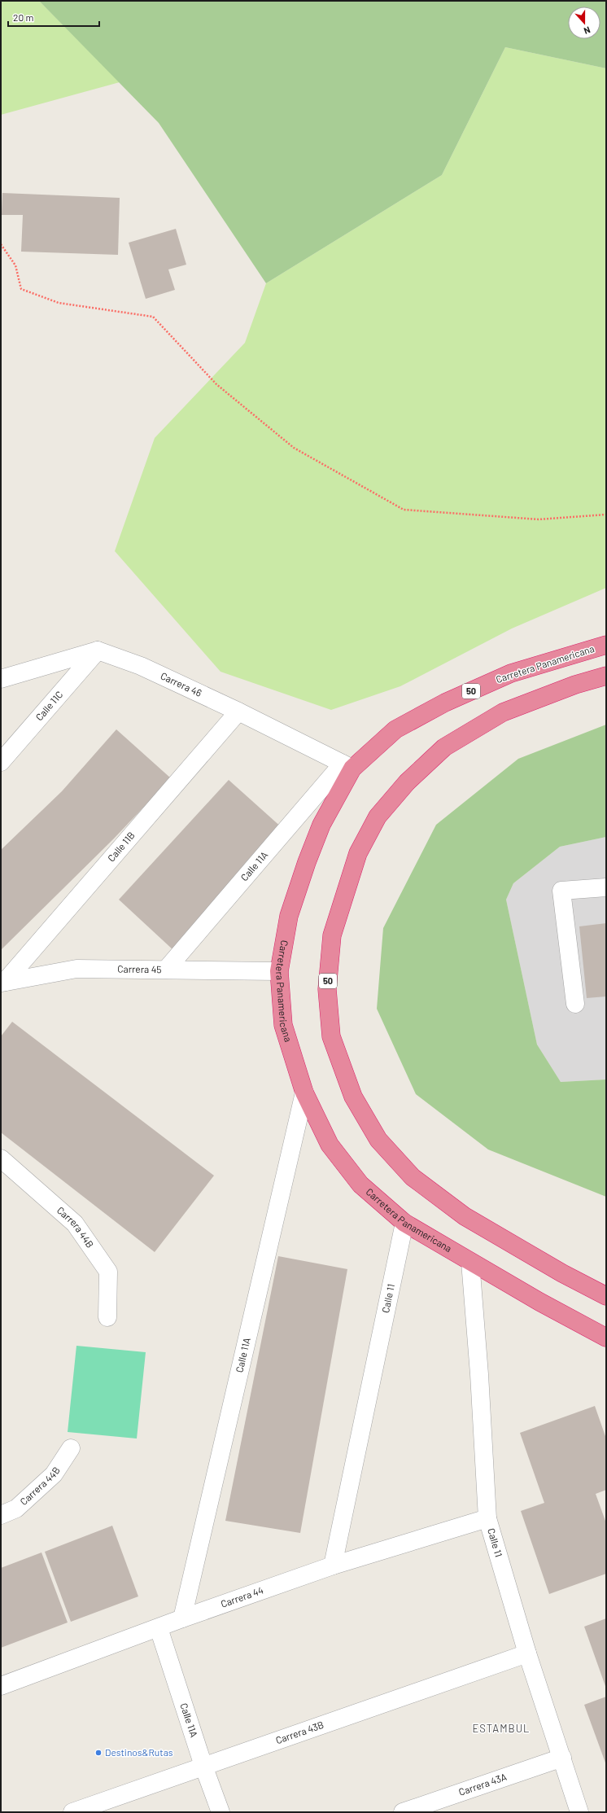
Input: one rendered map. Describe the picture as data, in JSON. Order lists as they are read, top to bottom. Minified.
{"streets":{"highway":["Carretera Panamericana","50"],"street":["Carrera 46","Calle 11C","Calle 11B","Calle 11A","Carrera 45","Carrera 44B","Calle 11","Carrera 44","Carrera 43B","Carrera 43A"]},"crossings":[["Carretera Panamericana","Carrera 46"],["Carretera Panamericana","Calle 11A"],["Carretera Panamericana","Carrera 45"],["Carretera Panamericana","Calle 11"],["Carrera 46","Calle 11C"],["Carrera 46","Calle 11B"],["Carrera 46","Calle 11A"],["Calle 11B","Carrera 45"],["Calle 11A","Carrera 45"],["Calle 11A","Carrera 44"],["Calle 11A","Carrera 43B"],["Calle 11","Carrera 44"],["Calle 11","Carrera 43B"],["Calle 11","Carrera 43A"]],"districts":["ESTAMBUL"],"places":["Destinos&Rutas"],"scale_bar":"20 m","north":"bottom"}
